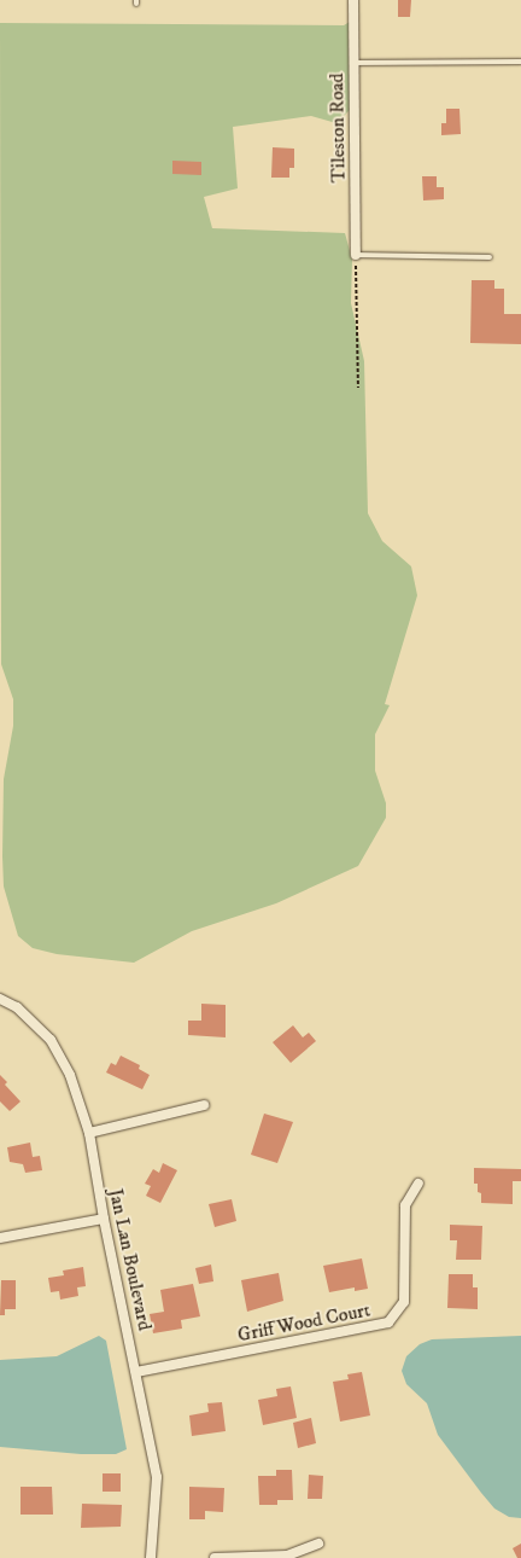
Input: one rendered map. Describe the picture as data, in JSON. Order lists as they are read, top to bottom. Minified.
{"streets":{"street":["Tileston Road","Jan Lan Boulevard","Griff Wood Court"]},"crossings":[["Jan Lan Boulevard","Griff Wood Court"]]}
